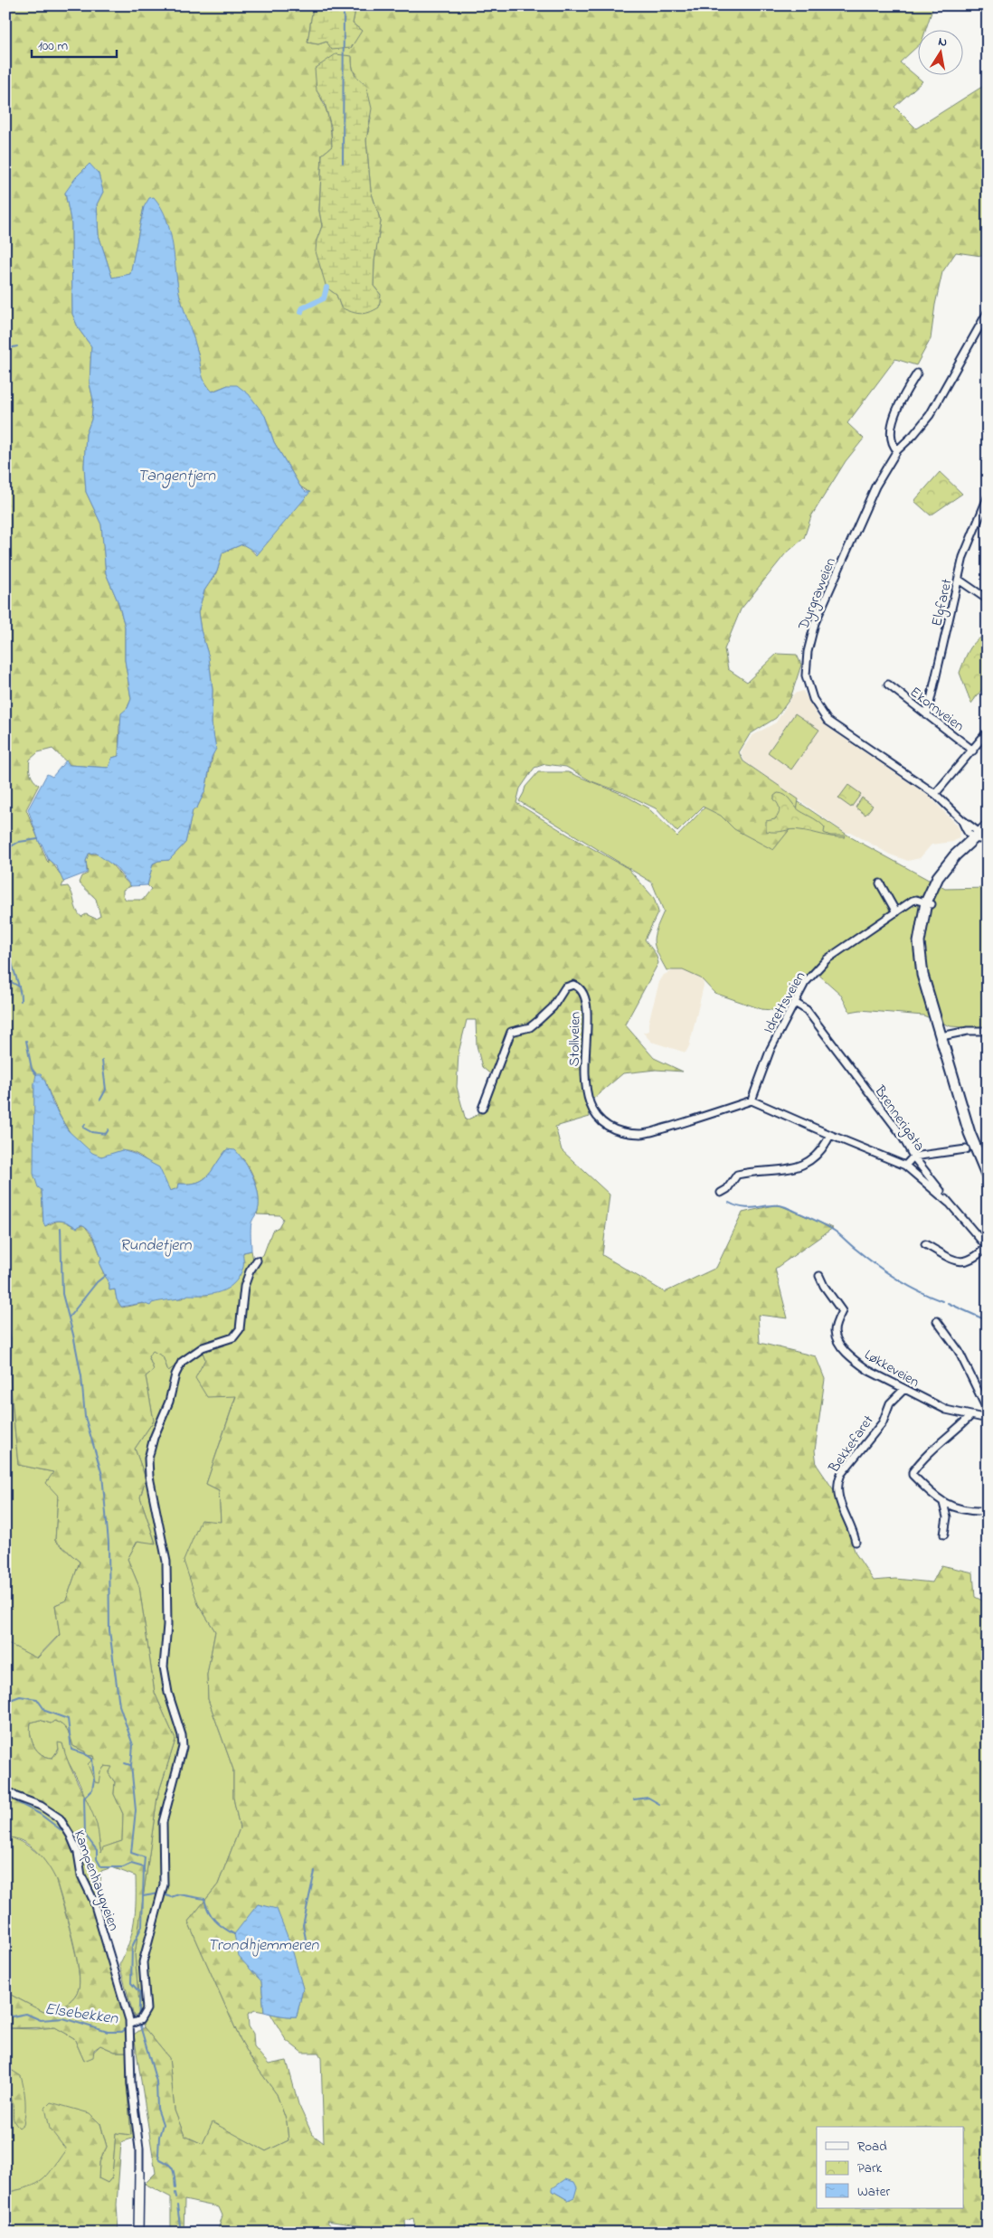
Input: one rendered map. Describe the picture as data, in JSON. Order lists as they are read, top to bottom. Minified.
{"streets":{"street":["Dyrgravveien","Elgfaret","Ekornveien","Idrettsveien","Stollveien","Brennerigata","Løkkeveien","Bekkefaret","Kampenhaugveien"]},"crossings":[["Elgfaret","Ekornveien"],["Idrettsveien","Stollveien"],["Idrettsveien","Brennerigata"],["Løkkeveien","Bekkefaret"]],"water":["Tangentjern","Rundetjern","Trondhjemmeren","Elsebekken"],"legend":["Road","Park","Water"],"scale_bar":"100 m","north":"top"}
